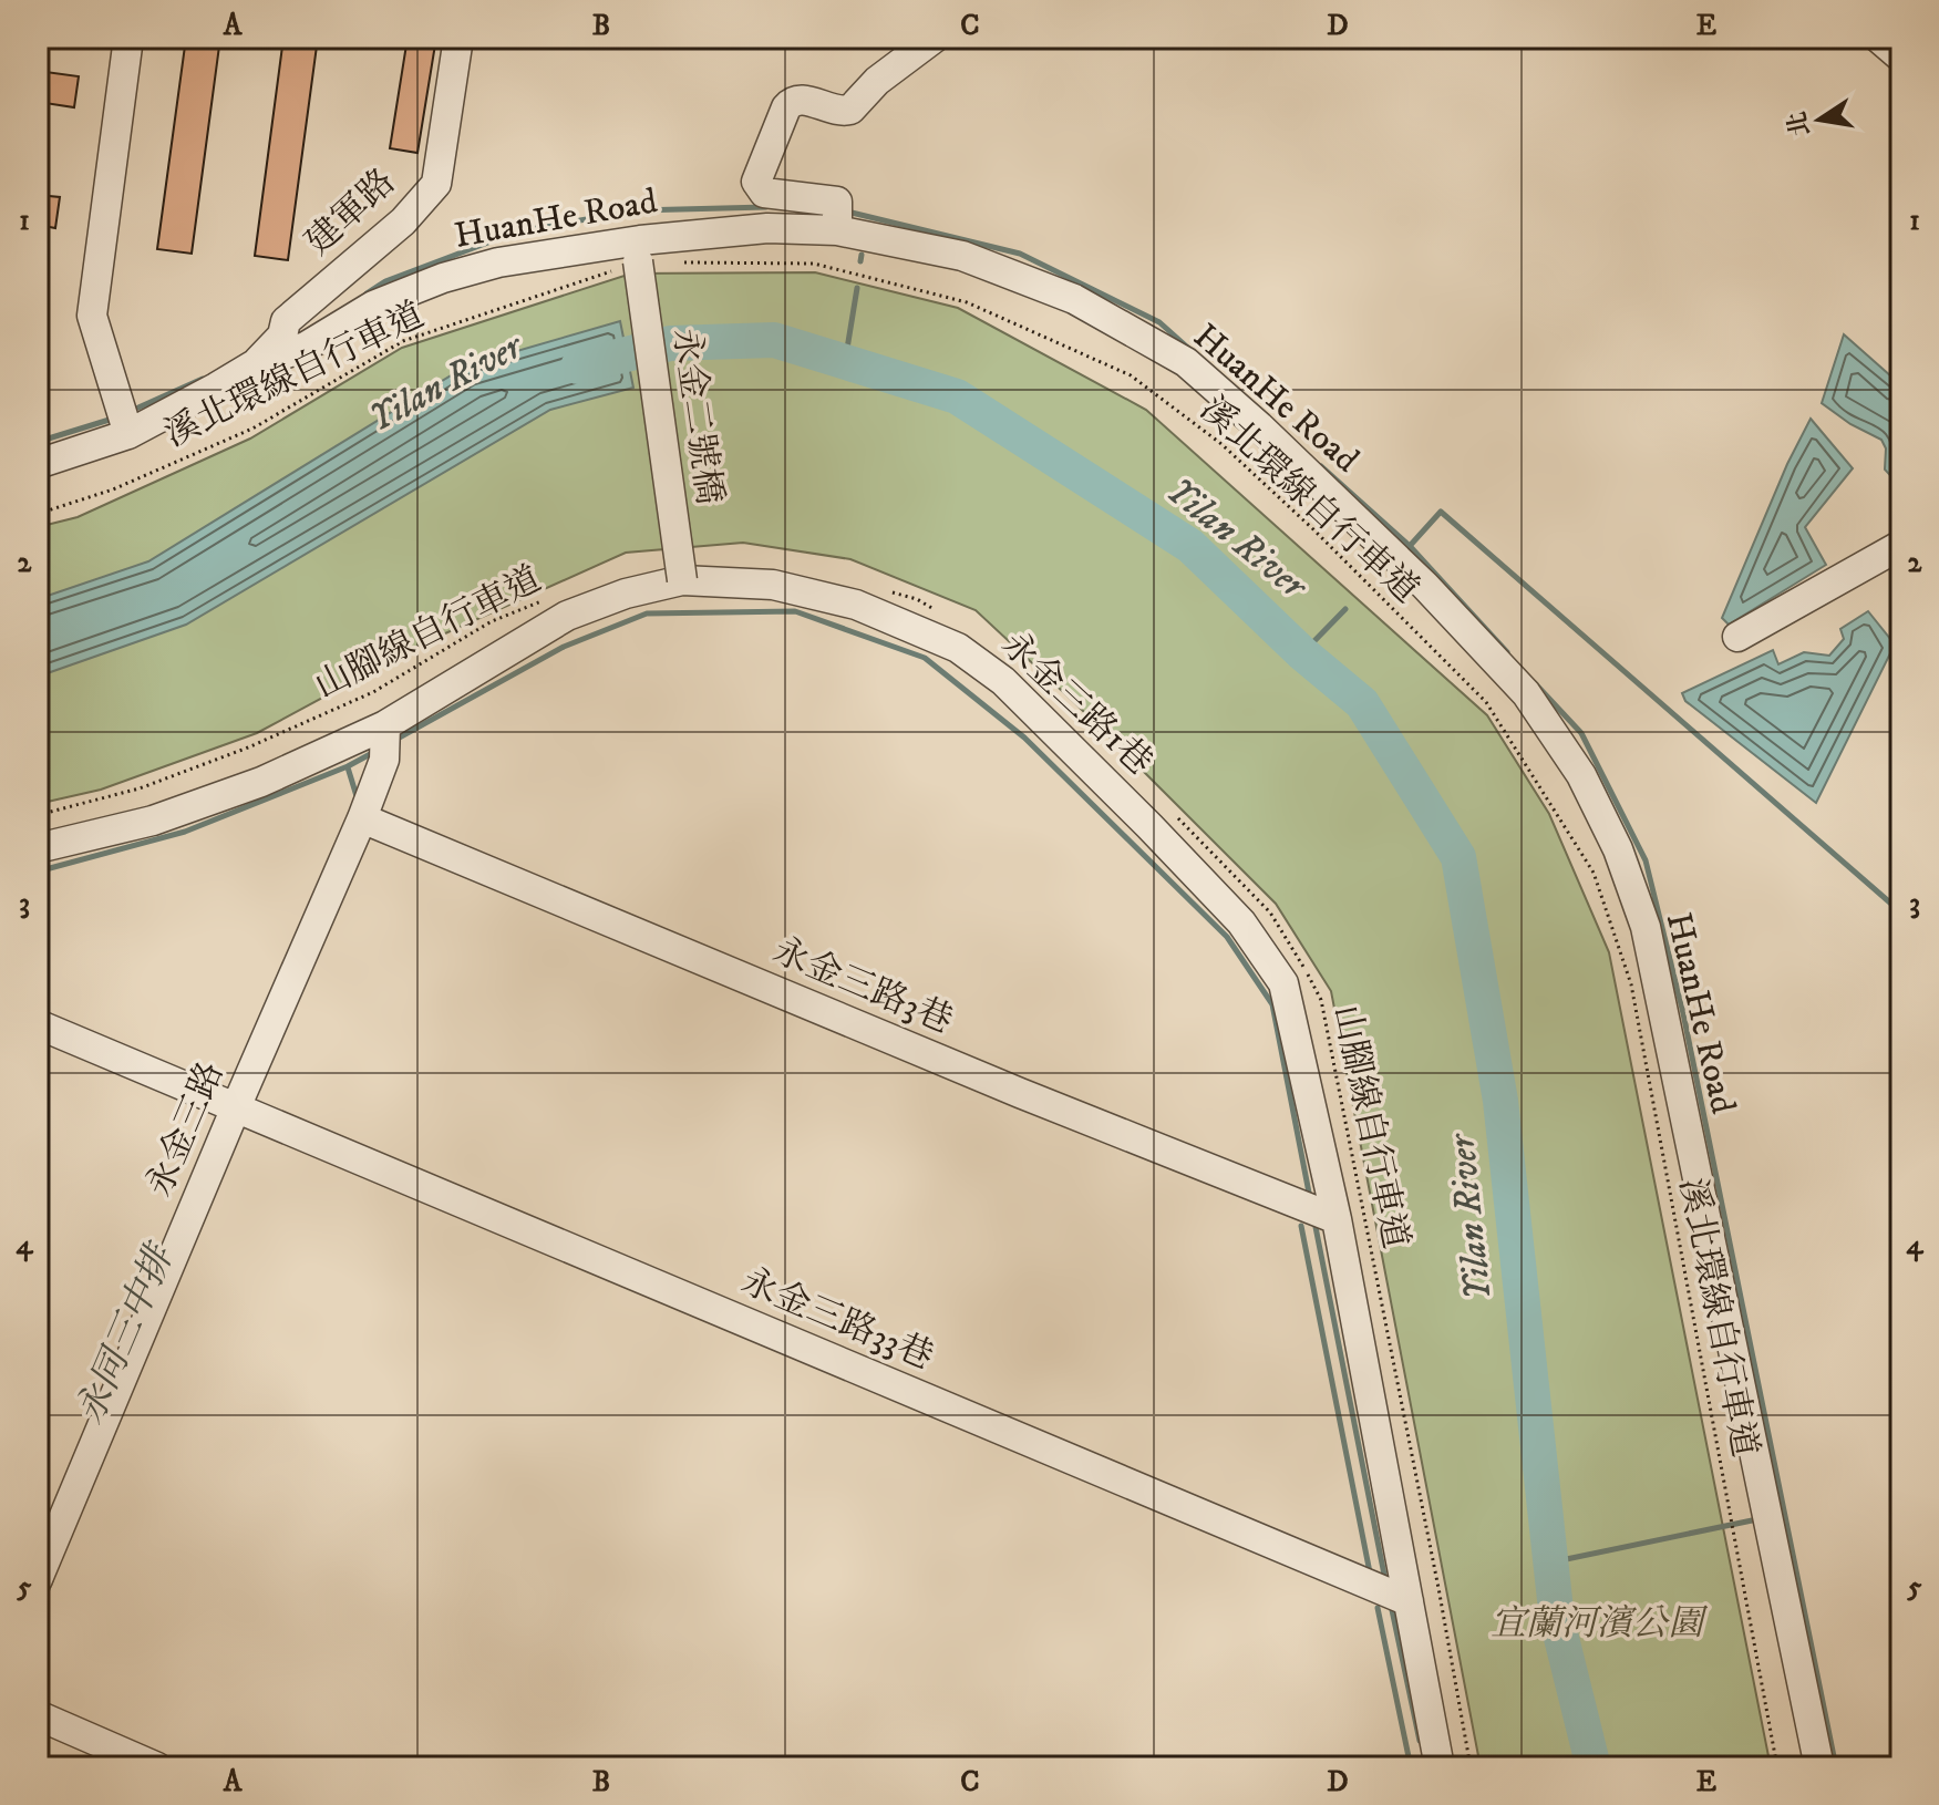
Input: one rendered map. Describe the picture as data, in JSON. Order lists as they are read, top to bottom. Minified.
{"streets":{"street":["建軍路","HuanHe Road","永金二號橋","永金三路1巷","永金三路3巷","永金三路","永金三路33巷"],"path":["溪北環線自行車道","山腳線自行車道"]},"crossings":[["建軍路","HuanHe Road"],["HuanHe Road","溪北環線自行車道"],["HuanHe Road","永金二號橋"],["溪北環線自行車道","永金二號橋"],["永金二號橋","永金三路1巷"],["永金三路1巷","永金三路3巷"],["永金三路1巷","永金三路"],["永金三路1巷","永金三路33巷"],["永金三路3巷","永金三路"],["永金三路","永金三路33巷"]],"water":["Yilan River","永同三中排"],"parks":["宜蘭河濱公園"],"north":"left","grid":{"columns":["A","B","C","D","E"],"rows":["1","2","3","4","5"]}}
